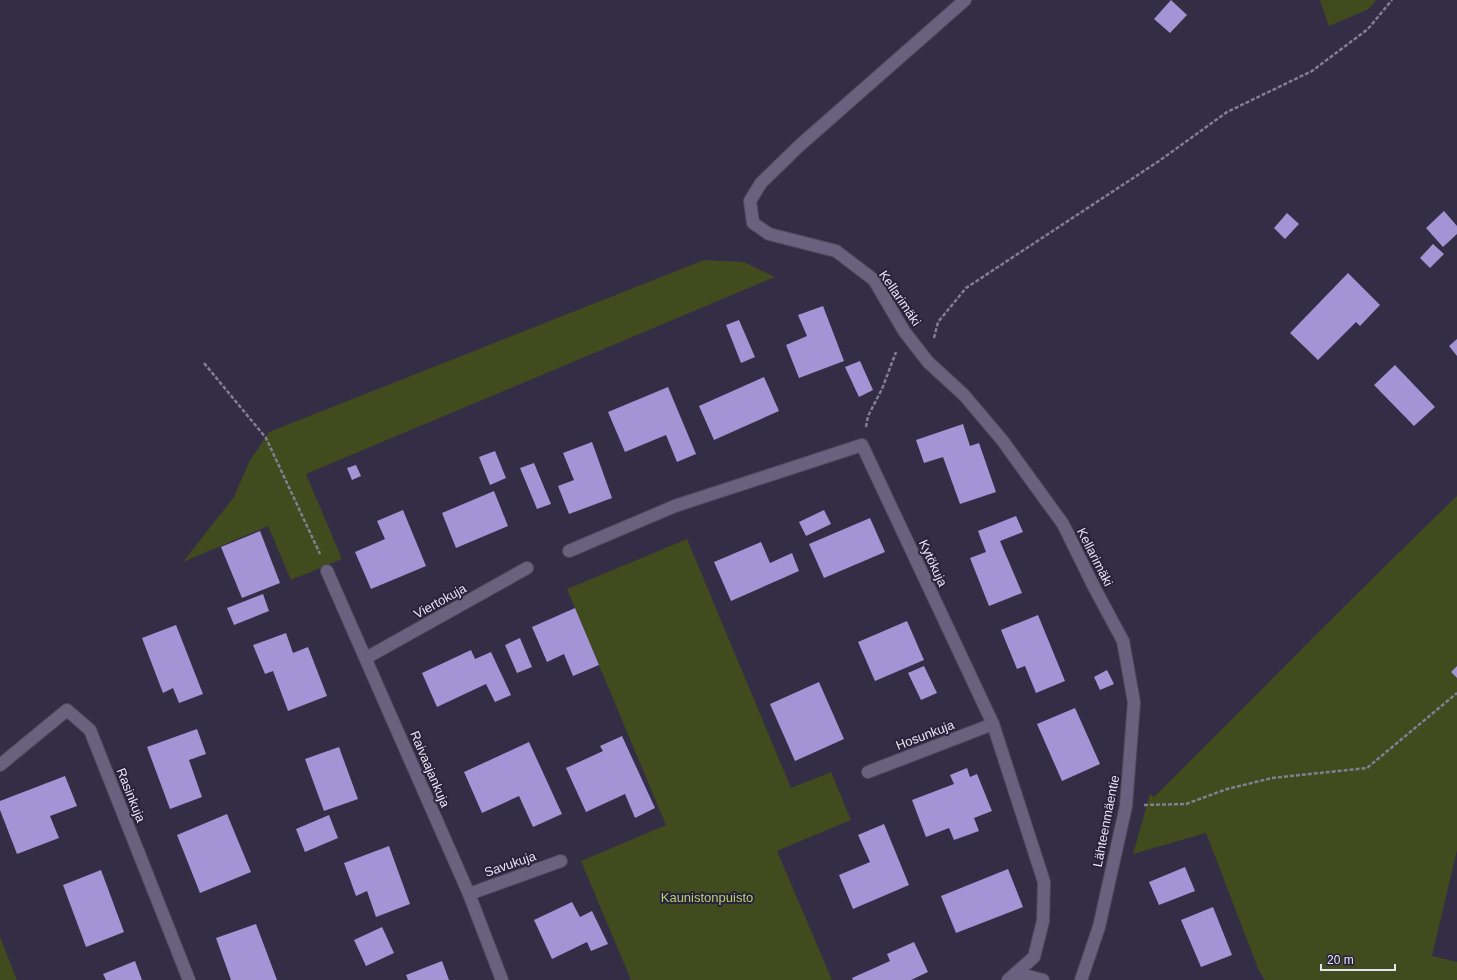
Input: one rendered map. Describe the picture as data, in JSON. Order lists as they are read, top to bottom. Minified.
{"streets":{"street":["Kellarimäki","Kytökuja","Viertokuja","Hosunkuja","Raivaajankuja","Rasinkuja","Lähteenmäentie","Savukuja"]},"crossings":[["Kellarimäki","Lähteenmäentie"],["Kytökuja","Hosunkuja"],["Viertokuja","Raivaajankuja"],["Raivaajankuja","Savukuja"]],"parks":["Kaunistonpuisto"],"scale_bar":"20 m"}
